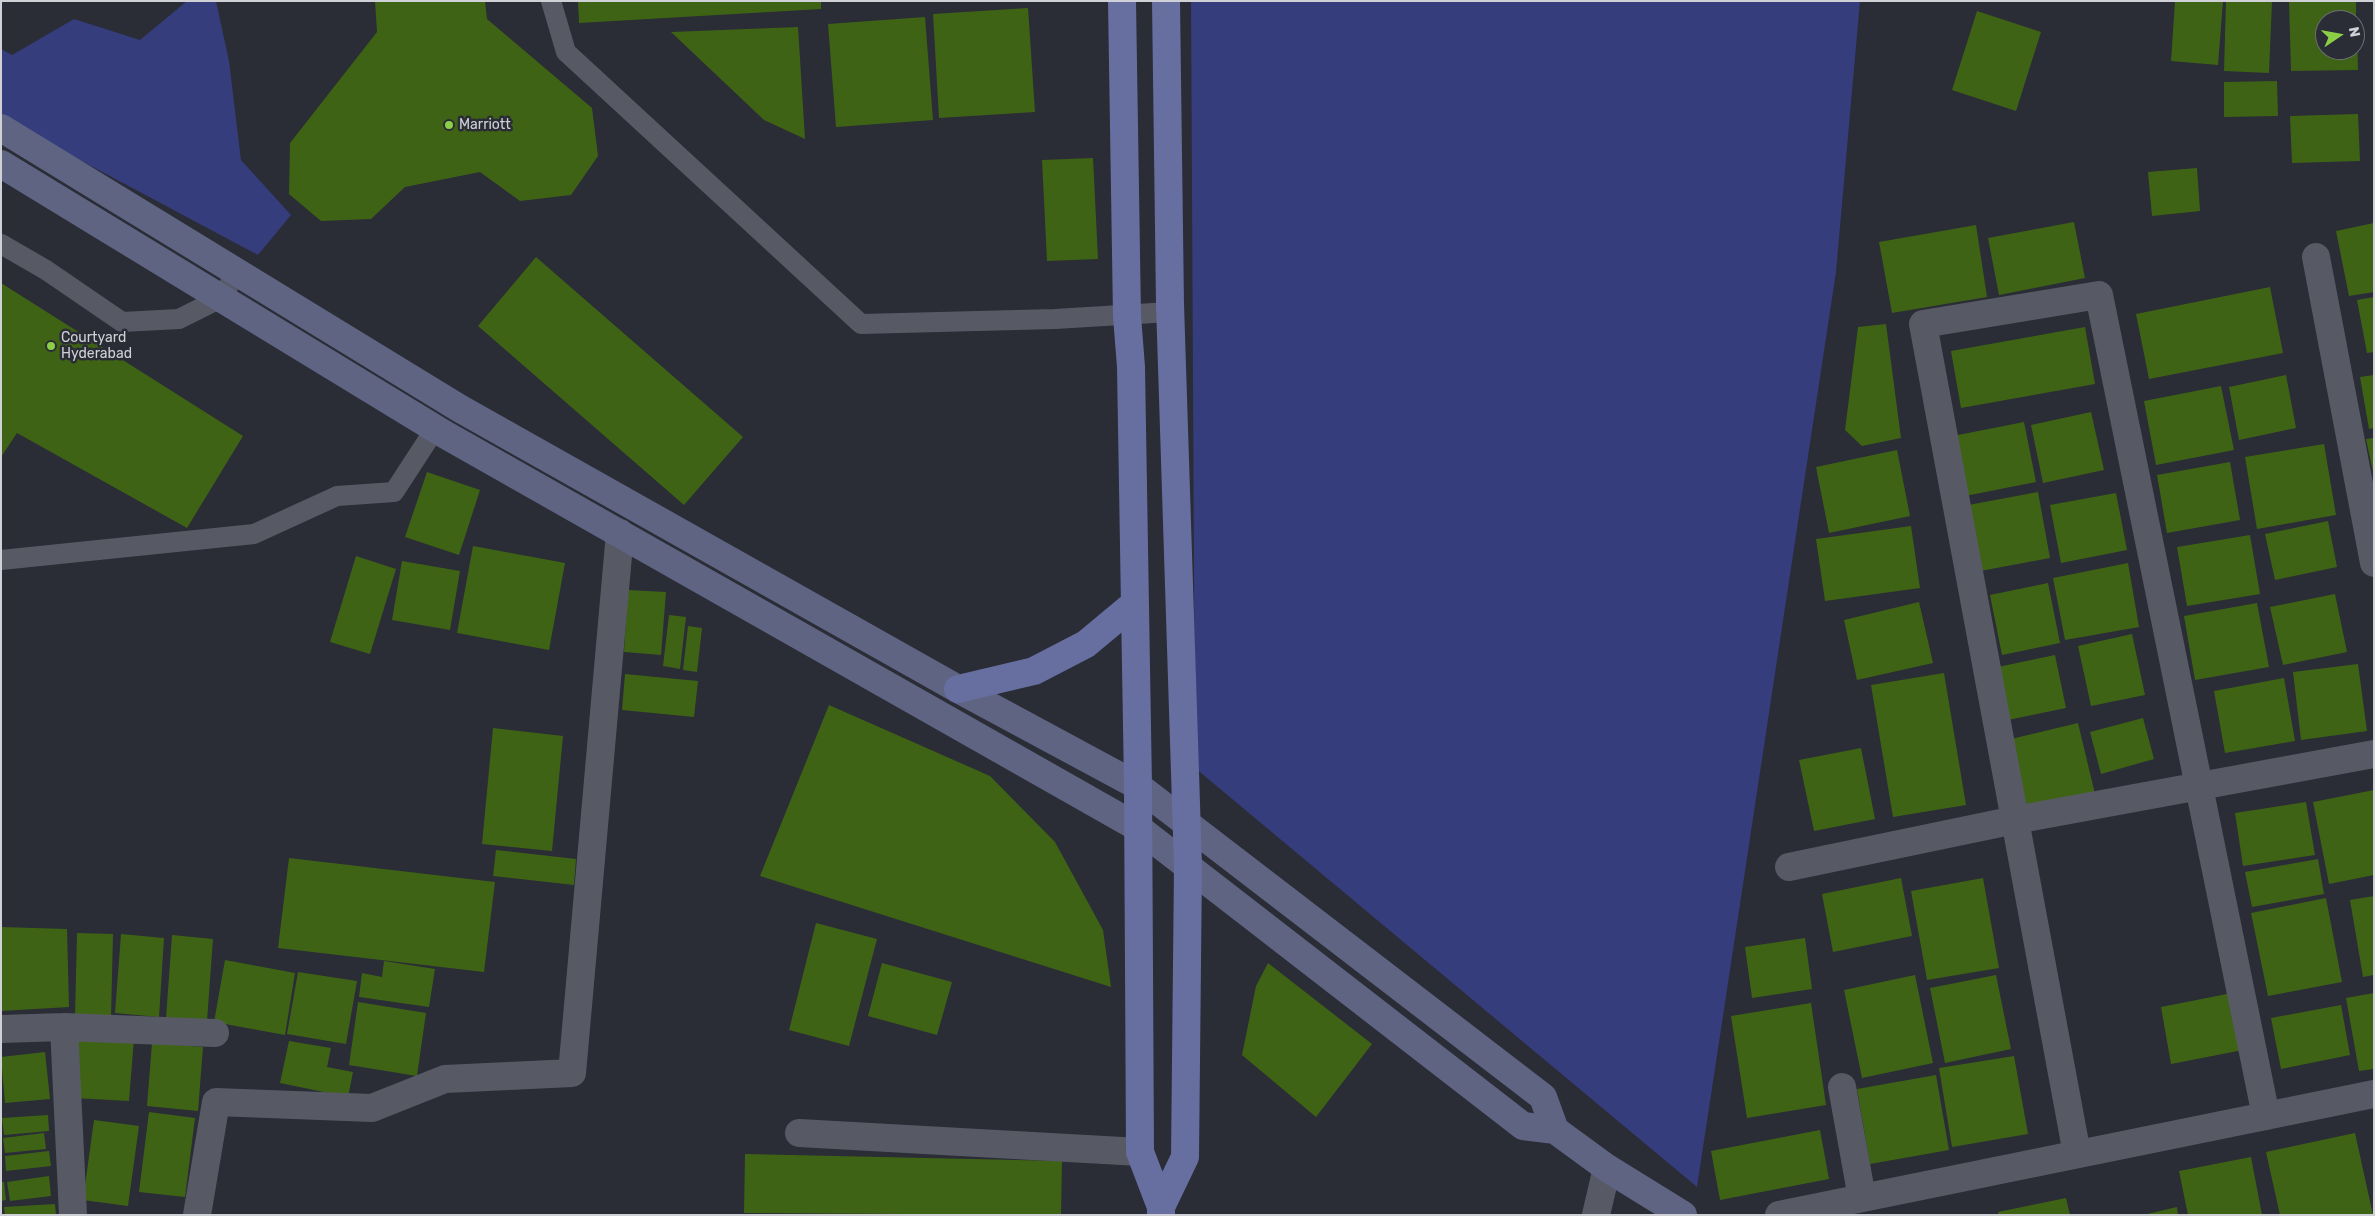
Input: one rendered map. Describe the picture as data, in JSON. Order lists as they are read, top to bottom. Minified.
{"places":["Marriott","Courtyard Hyderabad"],"north":"right"}
